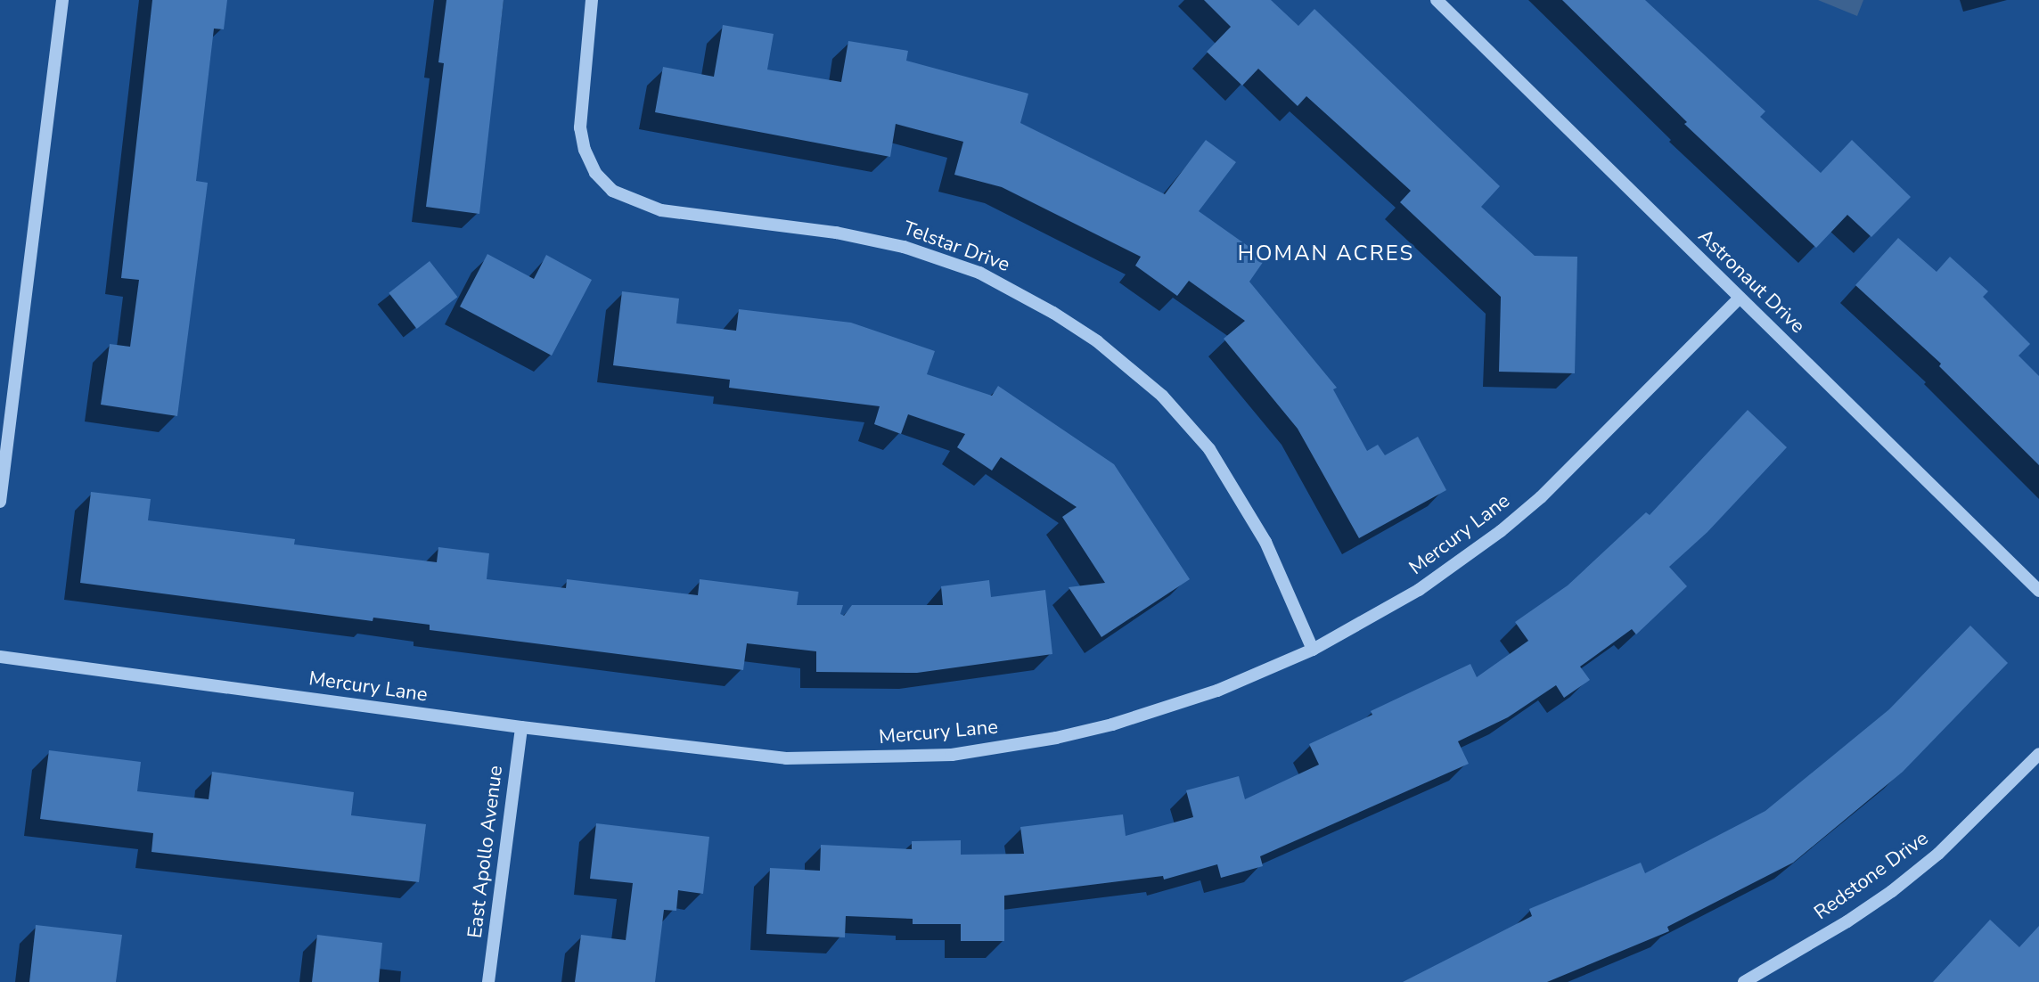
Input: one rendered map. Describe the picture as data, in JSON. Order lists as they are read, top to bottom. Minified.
{"streets":{"street":["Telstar Drive","Astronaut Drive","Mercury Lane","East Apollo Avenue","Redstone Drive"]},"crossings":[["Telstar Drive","Mercury Lane"],["Astronaut Drive","Mercury Lane"],["Mercury Lane","East Apollo Avenue"]],"districts":["HOMAN ACRES"]}
